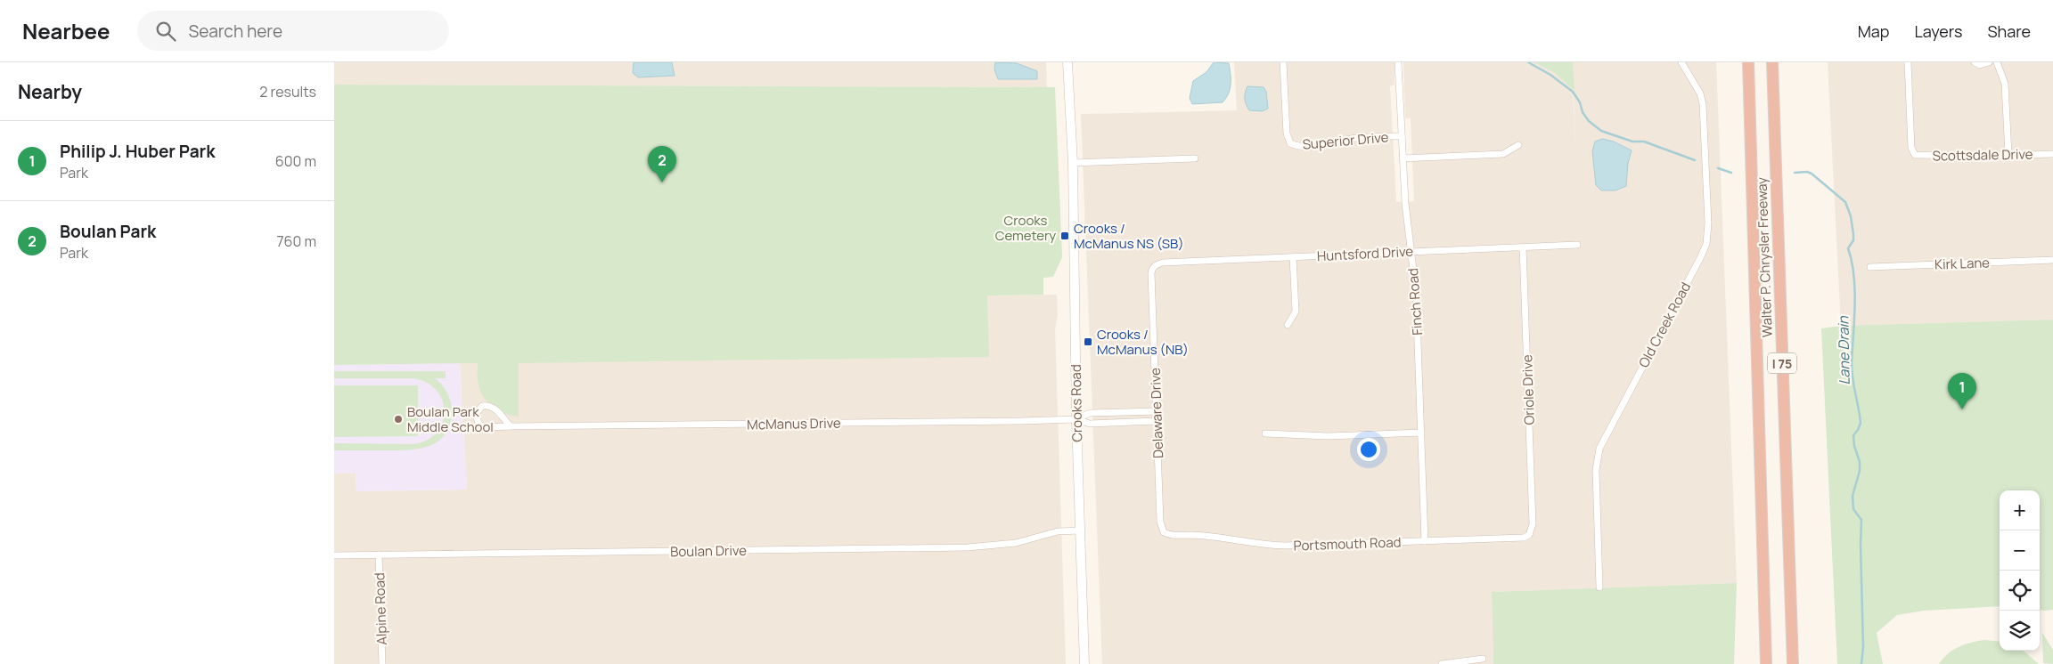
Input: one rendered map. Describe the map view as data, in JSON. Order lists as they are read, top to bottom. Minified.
{"streets":{"highway":["Walter P. Chrysler Freeway","I 75"],"main road":["Crooks Road"],"street":["Superior Drive","Scottsdale Drive","Huntsford Drive","Kirk Lane","Finch Road","Old Creek Road","Oriole Drive","Delaware Drive","McManus Drive","Portsmouth Road","Boulan Drive","Alpine Road"]},"crossings":[["Superior Drive","Finch Road"],["Huntsford Drive","Finch Road"],["Huntsford Drive","Oriole Drive"],["Huntsford Drive","Delaware Drive"],["Finch Road","Portsmouth Road"],["Oriole Drive","Portsmouth Road"],["Crooks Road","McManus Drive"],["Crooks Road","Boulan Drive"],["Delaware Drive","Portsmouth Road"],["Boulan Drive","Alpine Road"]],"water":["Lane Drain"],"parks":["Crooks Cemetery"],"places":{"transit":["Crooks / McManus NS (SB)","Crooks / McManus (NB)"],"other":["Boulan Park Middle School"]},"page":{"header":"Nearbee","search":"Search here","nav":["Map","Layers","Share"],"heading":["Nearby","2 results"],"list":[{"mark":"1","name":"Philip J. Huber Park","note":"Park","value":"600 m"},{"mark":"2","name":"Boulan Park","note":"Park","value":"760 m"}],"pins":["2","1"],"map_buttons":["+","−"]}}
